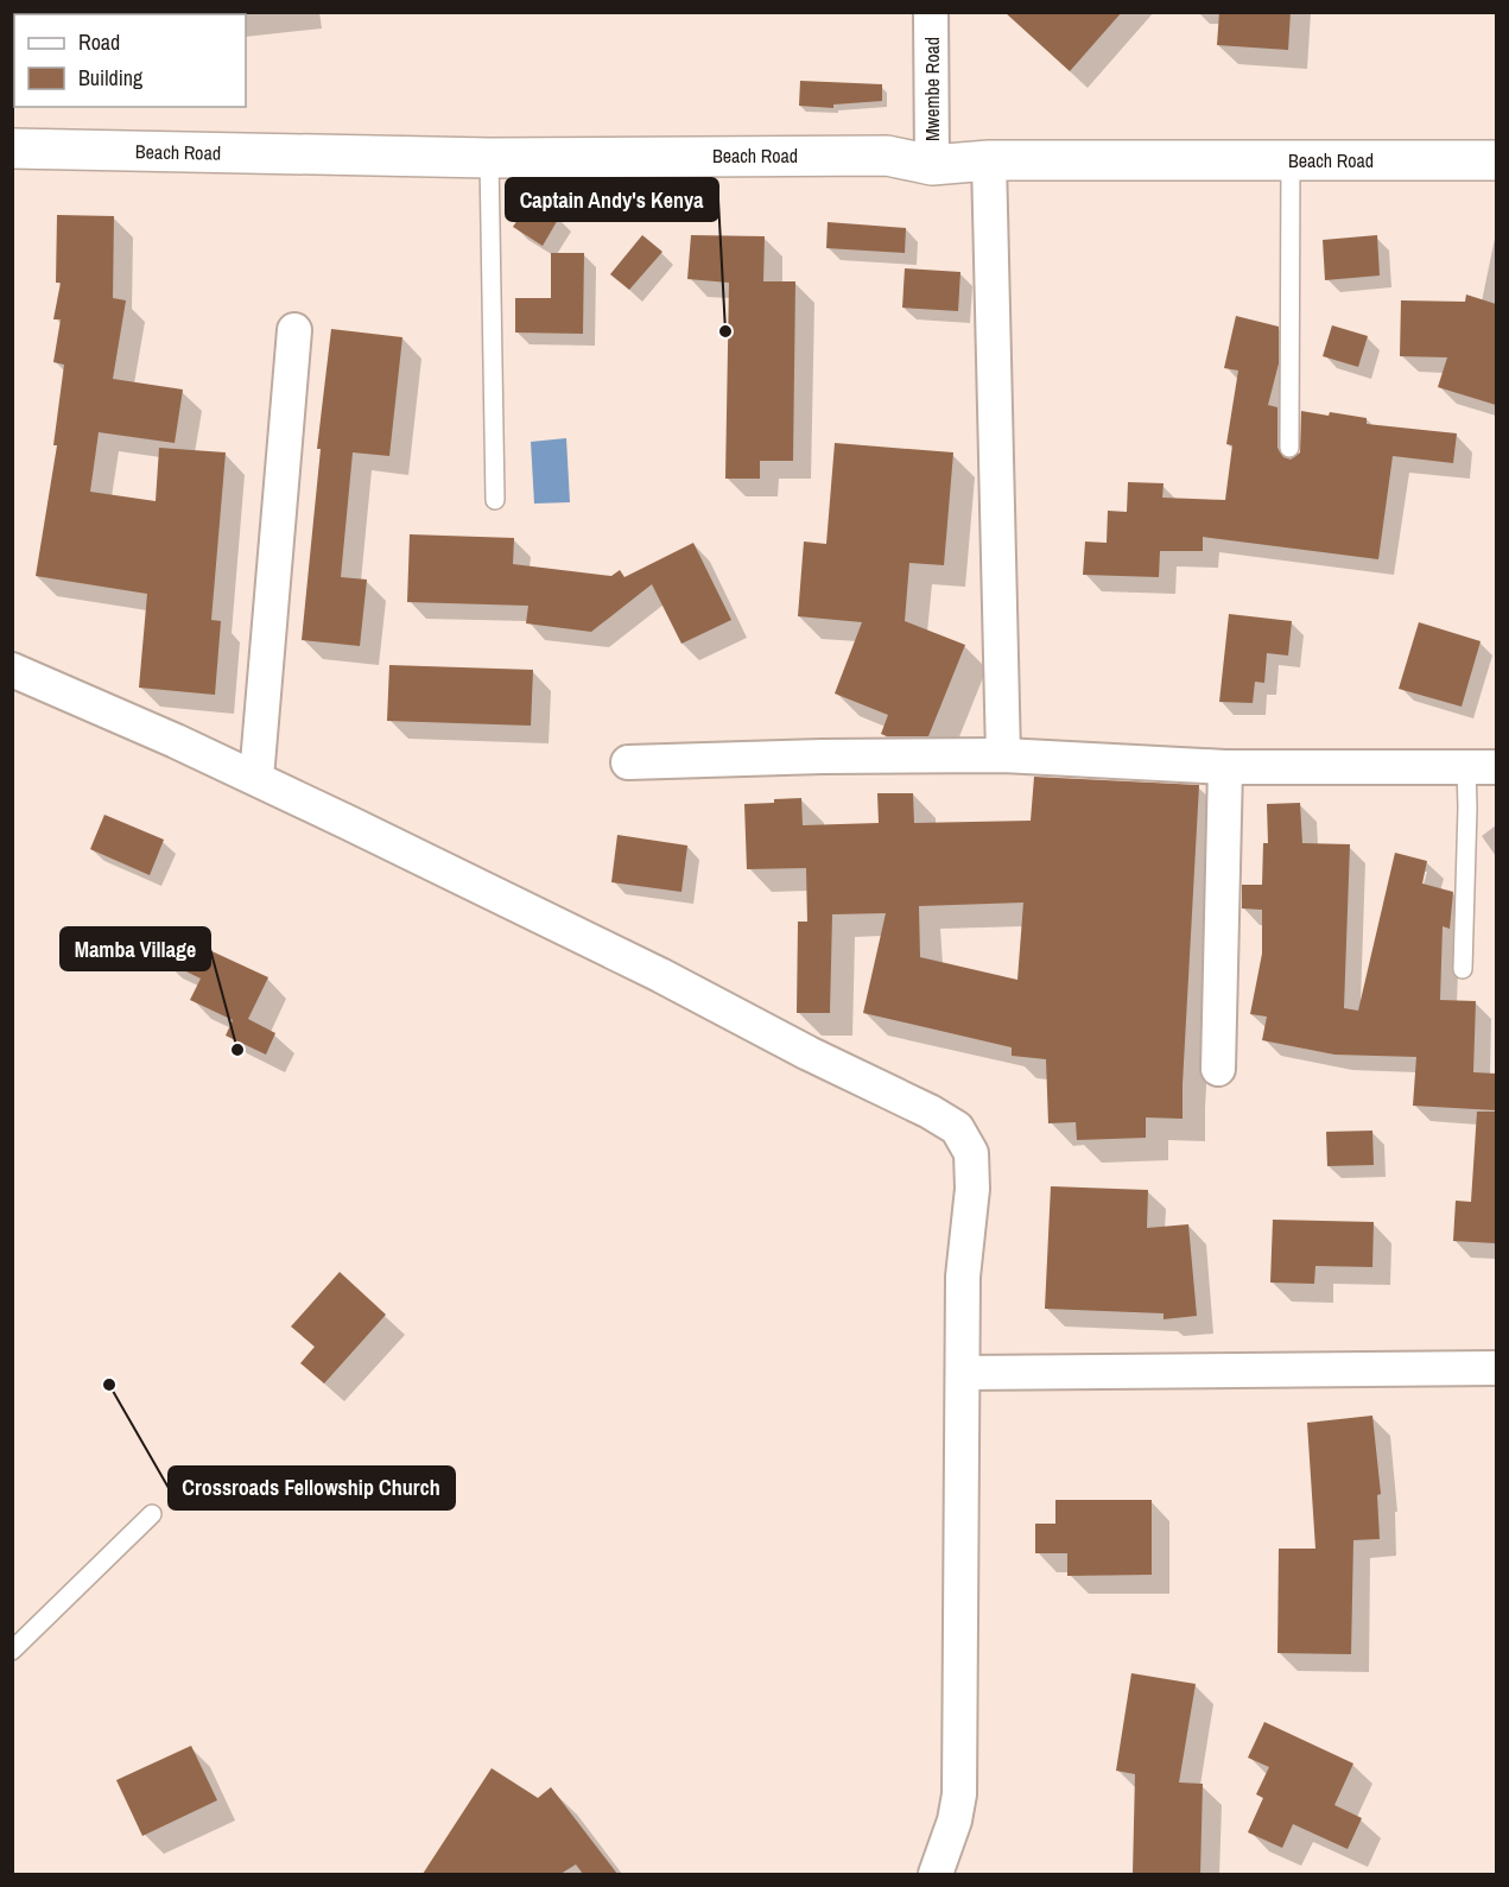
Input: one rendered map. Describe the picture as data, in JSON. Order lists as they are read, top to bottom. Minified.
{"streets":{"main road":["Beach Road"],"street":["Mwembe Road"]},"crossings":[["Mwembe Road","Beach Road"]],"places":["Captain Andy's Kenya","Mamba Village","Crossroads Fellowship Church"],"legend":["Road","Building"]}
